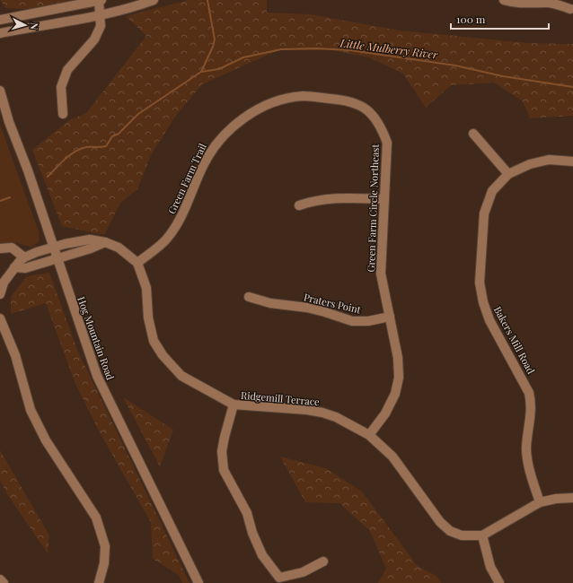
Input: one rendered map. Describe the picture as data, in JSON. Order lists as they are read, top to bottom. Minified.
{"streets":{"street":["Green Farm Trail","Green Farm Circle Northeast","Praters Point","Hog Mountain Road","Bakers Mill Road","Ridgemill Terrace"]},"crossings":[["Green Farm Trail","Green Farm Circle Northeast"],["Green Farm Trail","Ridgemill Terrace"],["Green Farm Circle Northeast","Praters Point"],["Green Farm Circle Northeast","Ridgemill Terrace"]],"water":["Little Mulberry River"],"scale_bar":"100 m","north":"right"}
